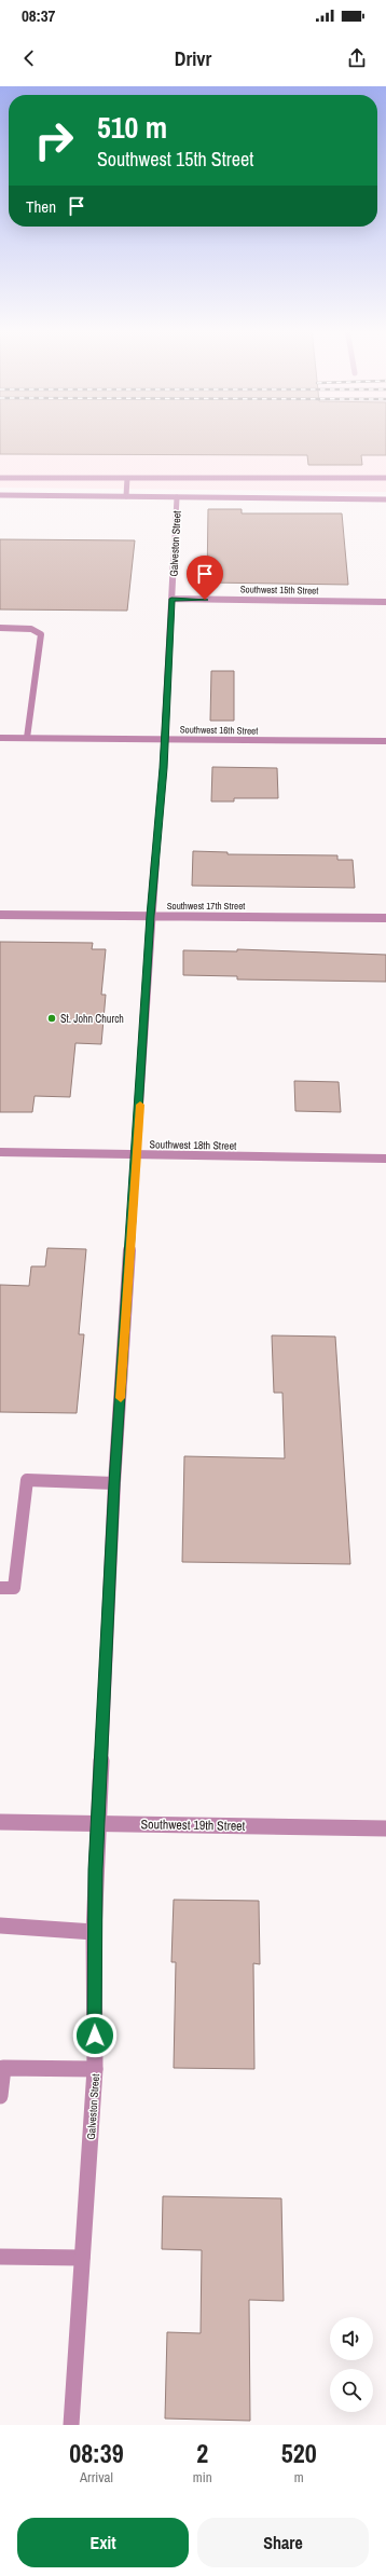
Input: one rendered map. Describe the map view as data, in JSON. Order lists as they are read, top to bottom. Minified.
{"streets":{"street":["Galveston Street","Southwest 15th Street","Southwest 16th Street","Southwest 17th Street","Southwest 18th Street","Southwest 19th Street"]},"crossings":[["Galveston Street","Southwest 15th Street"],["Galveston Street","Southwest 16th Street"],["Galveston Street","Southwest 17th Street"],["Galveston Street","Southwest 18th Street"],["Galveston Street","Southwest 19th Street"]],"places":["St. John Church"],"page":{"status":"08:37","header":"Drivr","turn":["510 m","Southwest 15th Street"],"then":"Then","eta":["08:39","Arrival","2","min","520","m"],"buttons":["Exit","Share"]}}
